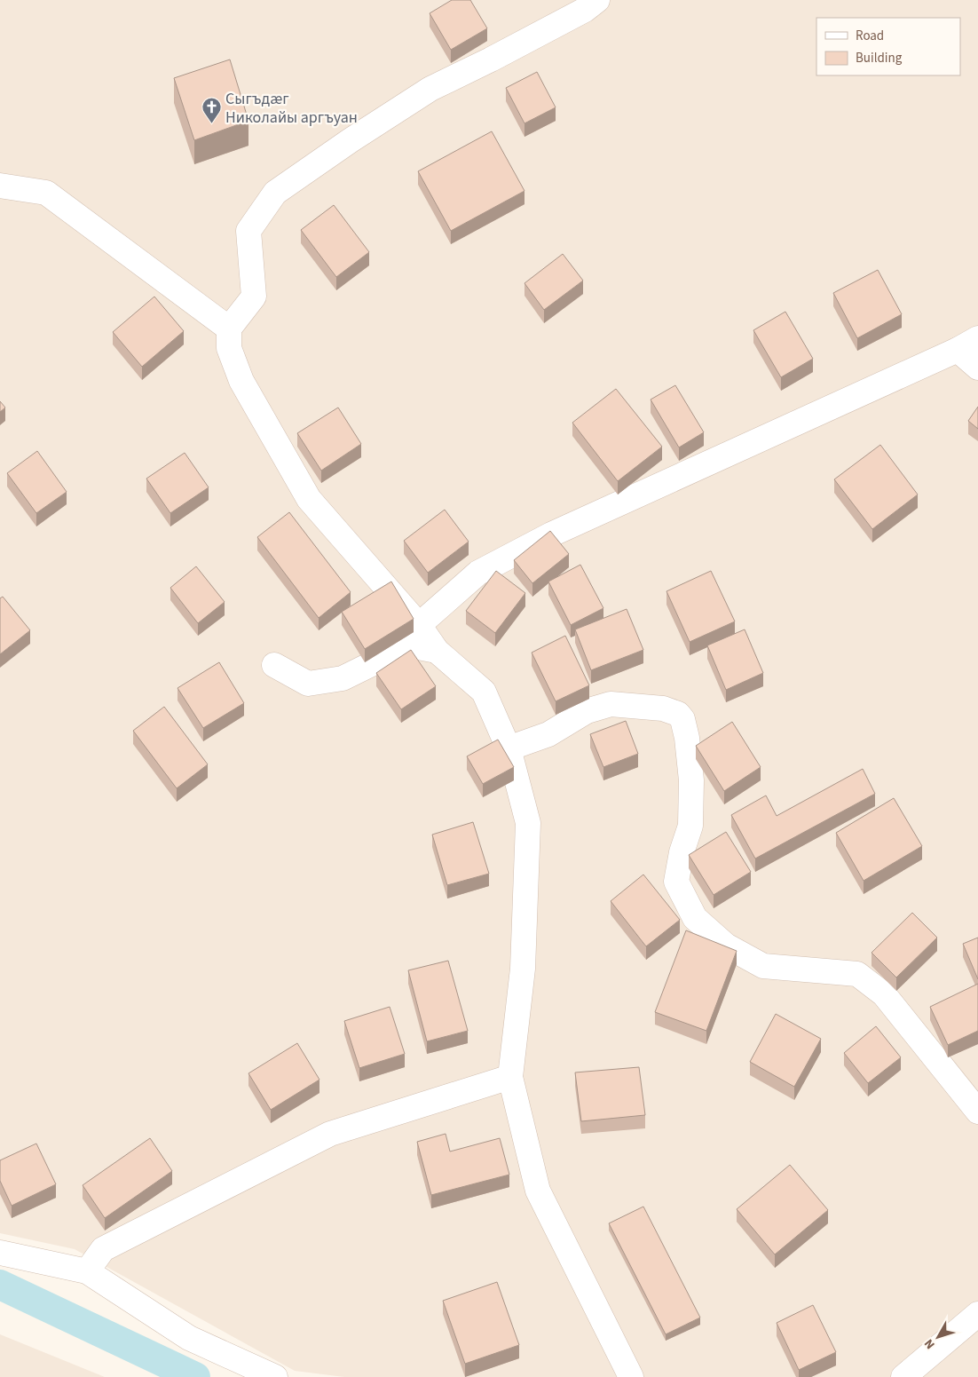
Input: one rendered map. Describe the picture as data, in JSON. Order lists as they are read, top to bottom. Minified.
{"places":{"church":["Сыгъдæг Николайы аргъуан"]},"legend":["Road","Building"],"north":"bottom left"}
